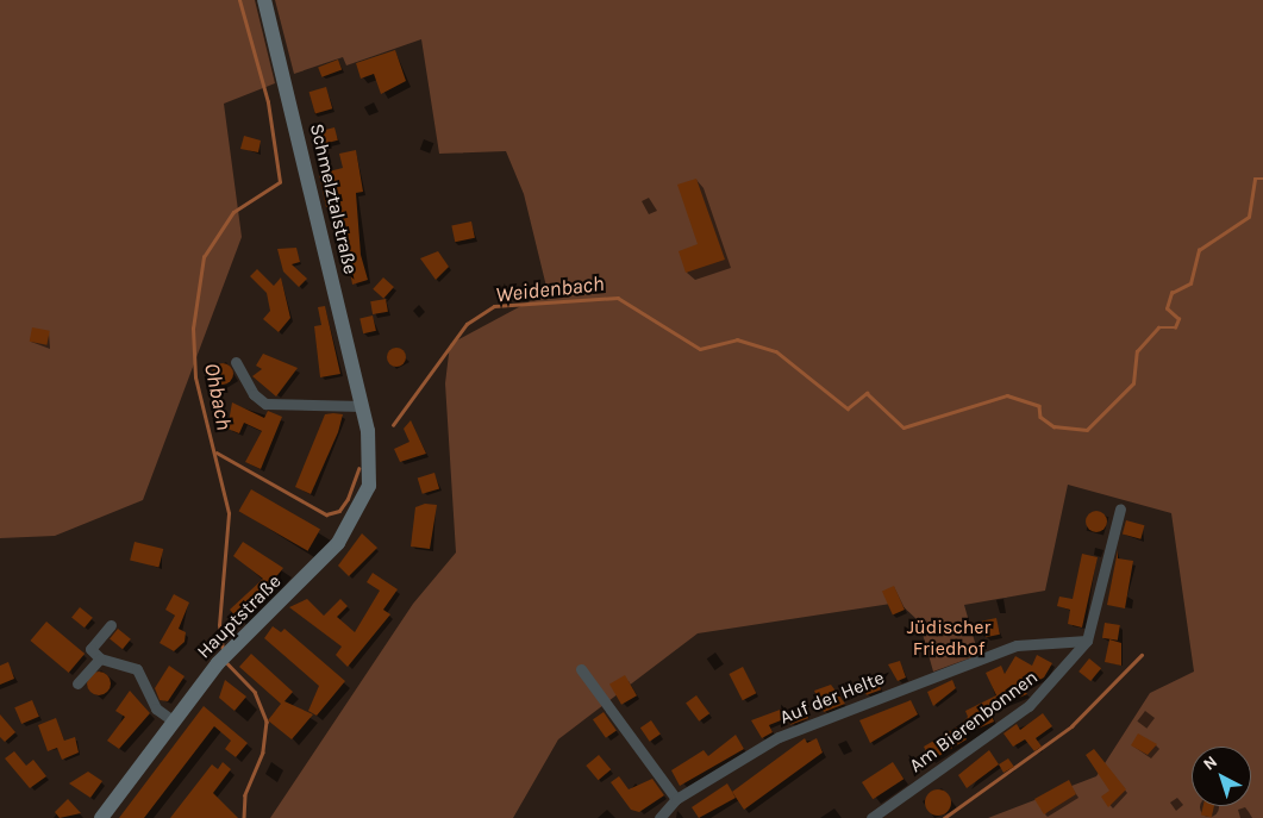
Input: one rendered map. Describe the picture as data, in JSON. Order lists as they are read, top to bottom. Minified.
{"streets":{"main road":["Schmelztalstraße","Hauptstraße"],"street":["Auf der Helte","Am Bierenbonnen"]},"crossings":[["Schmelztalstraße","Hauptstraße"],["Auf der Helte","Am Bierenbonnen"]],"water":["Weidenbach","Ohbach"],"parks":["Jüdischer Friedhof"],"north":"top left"}
